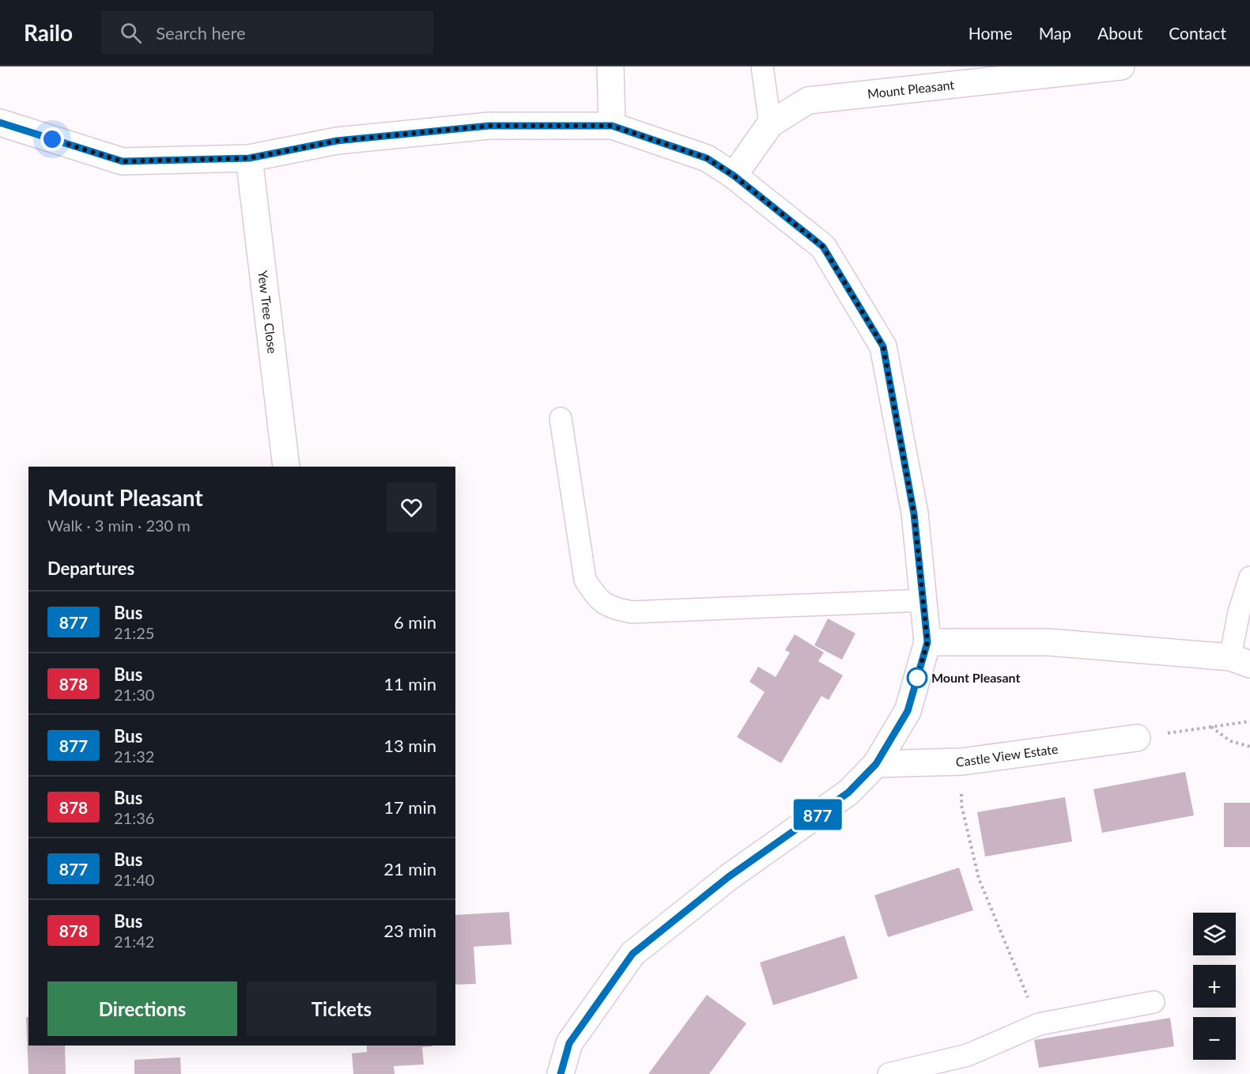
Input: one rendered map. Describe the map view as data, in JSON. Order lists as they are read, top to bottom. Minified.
{"streets":{"street":["Mount Pleasant","Yew Tree Close","Castle View Estate"]},"places":["Mount Pleasant"],"lines":["bus line 877"],"page":{"header":"Railo","search":"Search here","nav":["Home","Map","About","Contact"],"on_map":"877","heading":[["Mount Pleasant","Walk · 3 min · 230 m"],"Departures"],"list":[{"mark":"877","name":"Bus","note":"21:25","value":"6 min"},{"mark":"878","name":"Bus","note":"21:30","value":"11 min"},{"mark":"877","name":"Bus","note":"21:32","value":"13 min"},{"mark":"878","name":"Bus","note":"21:36","value":"17 min"},{"mark":"877","name":"Bus","note":"21:40","value":"21 min"},{"mark":"878","name":"Bus","note":"21:42","value":"23 min"}],"map_buttons":["+","−"],"buttons":["Directions","Tickets"]}}
